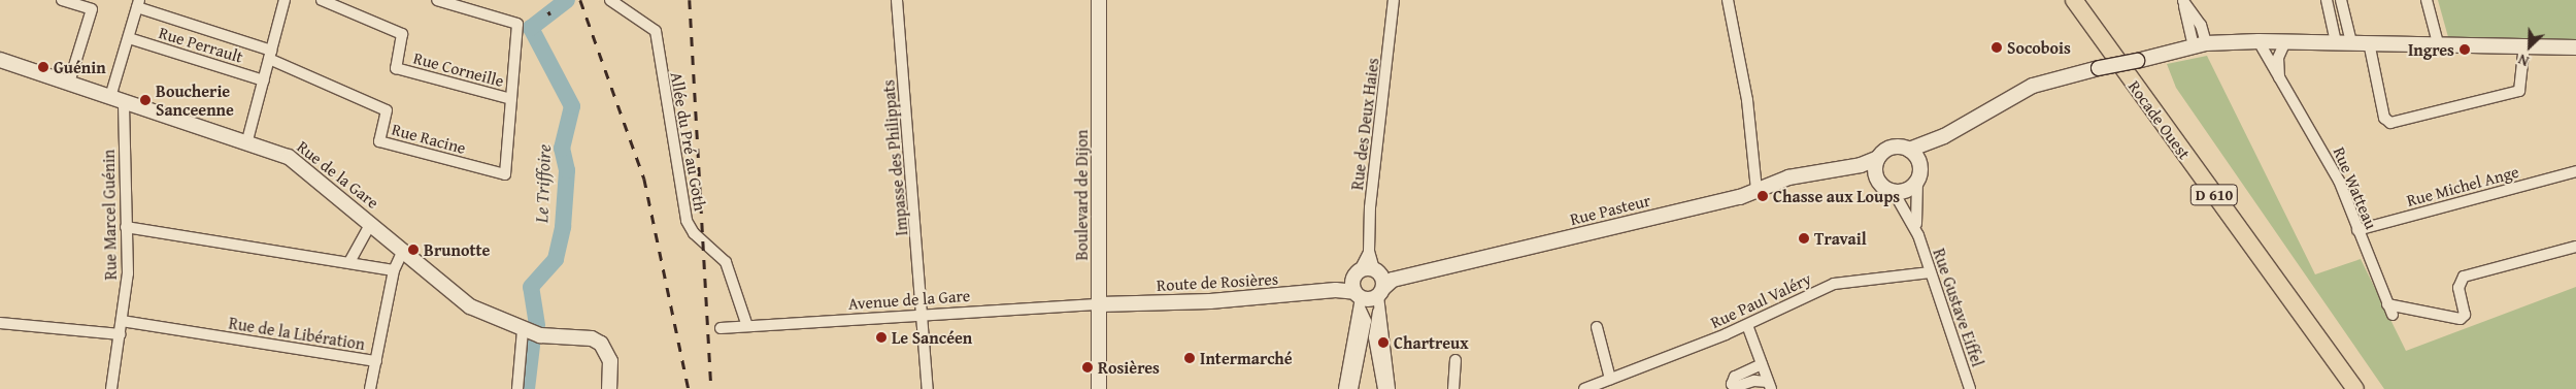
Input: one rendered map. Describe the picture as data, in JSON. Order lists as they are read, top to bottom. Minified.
{"streets":{"main road":["Rocade Ouest","D 610"],"street":["Rue Perrault","Rue Corneille","Rue des Deux Haies","Rue Racine","Allée du Pré au Goth","Impasse des Philippats","Rue de la Gare","Rue Michel Ange","Rue Watteau","Boulevard de Dijon","Rue Pasteur","Rue Marcel Guénin","Route de Rosières","Avenue de la Gare","Rue Paul Valéry","Rue Gustave Eiffel","Rue de la Libération"]},"crossings":[["Rue Perrault","Rue Marcel Guénin"],["Rue Corneille","Rue Racine"],["Rue des Deux Haies","Rue Pasteur"],["Rue des Deux Haies","Route de Rosières"],["Allée du Pré au Goth","Avenue de la Gare"],["Impasse des Philippats","Avenue de la Gare"],["Rue de la Gare","Rue Marcel Guénin"],["Rue de la Gare","Rue de la Libération"],["Rue Michel Ange","Rue Watteau"],["Boulevard de Dijon","Route de Rosières"],["Boulevard de Dijon","Avenue de la Gare"],["Rue Pasteur","Route de Rosières"],["Rue Pasteur","Rue Gustave Eiffel"],["Rue Marcel Guénin","Rue de la Libération"],["Route de Rosières","Avenue de la Gare"],["Rue Paul Valéry","Rue Gustave Eiffel"]],"water":["Le Triffoire"],"places":["Socobois","Ingres","Guénin","Boucherie Sanceenne","Chasse aux Loups","Travail","Brunotte","Le Sancéen","Chartreux","Intermarché","Rosières"],"north":"bottom left"}
